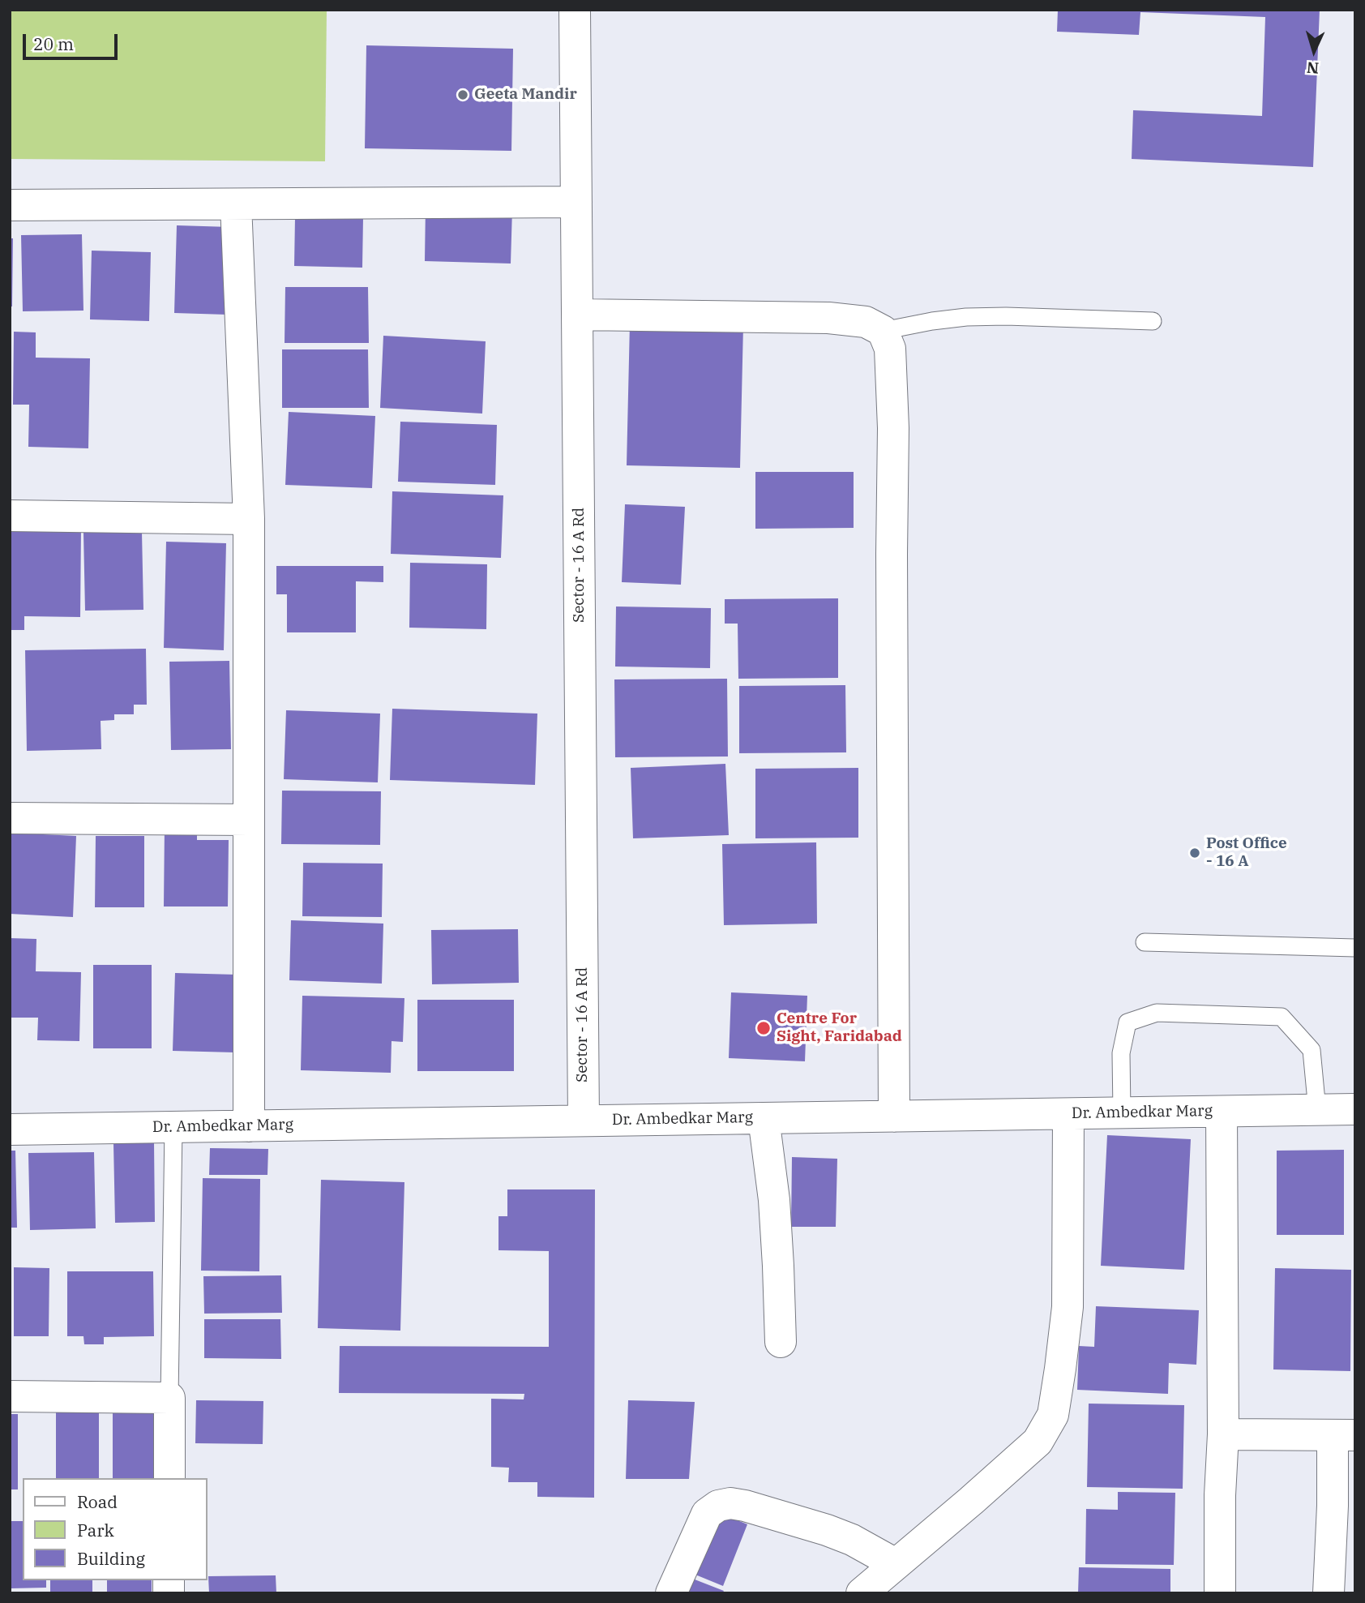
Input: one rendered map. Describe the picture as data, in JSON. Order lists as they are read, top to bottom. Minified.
{"streets":{"street":["Sector - 16 A Rd","Dr. Ambedkar Marg"]},"crossings":[["Sector - 16 A Rd","Dr. Ambedkar Marg"]],"places":["Geeta Mandir","Post Office - 16 A","Centre For Sight, Faridabad"],"legend":["Road","Park","Building"],"scale_bar":"20 m","north":"bottom"}
